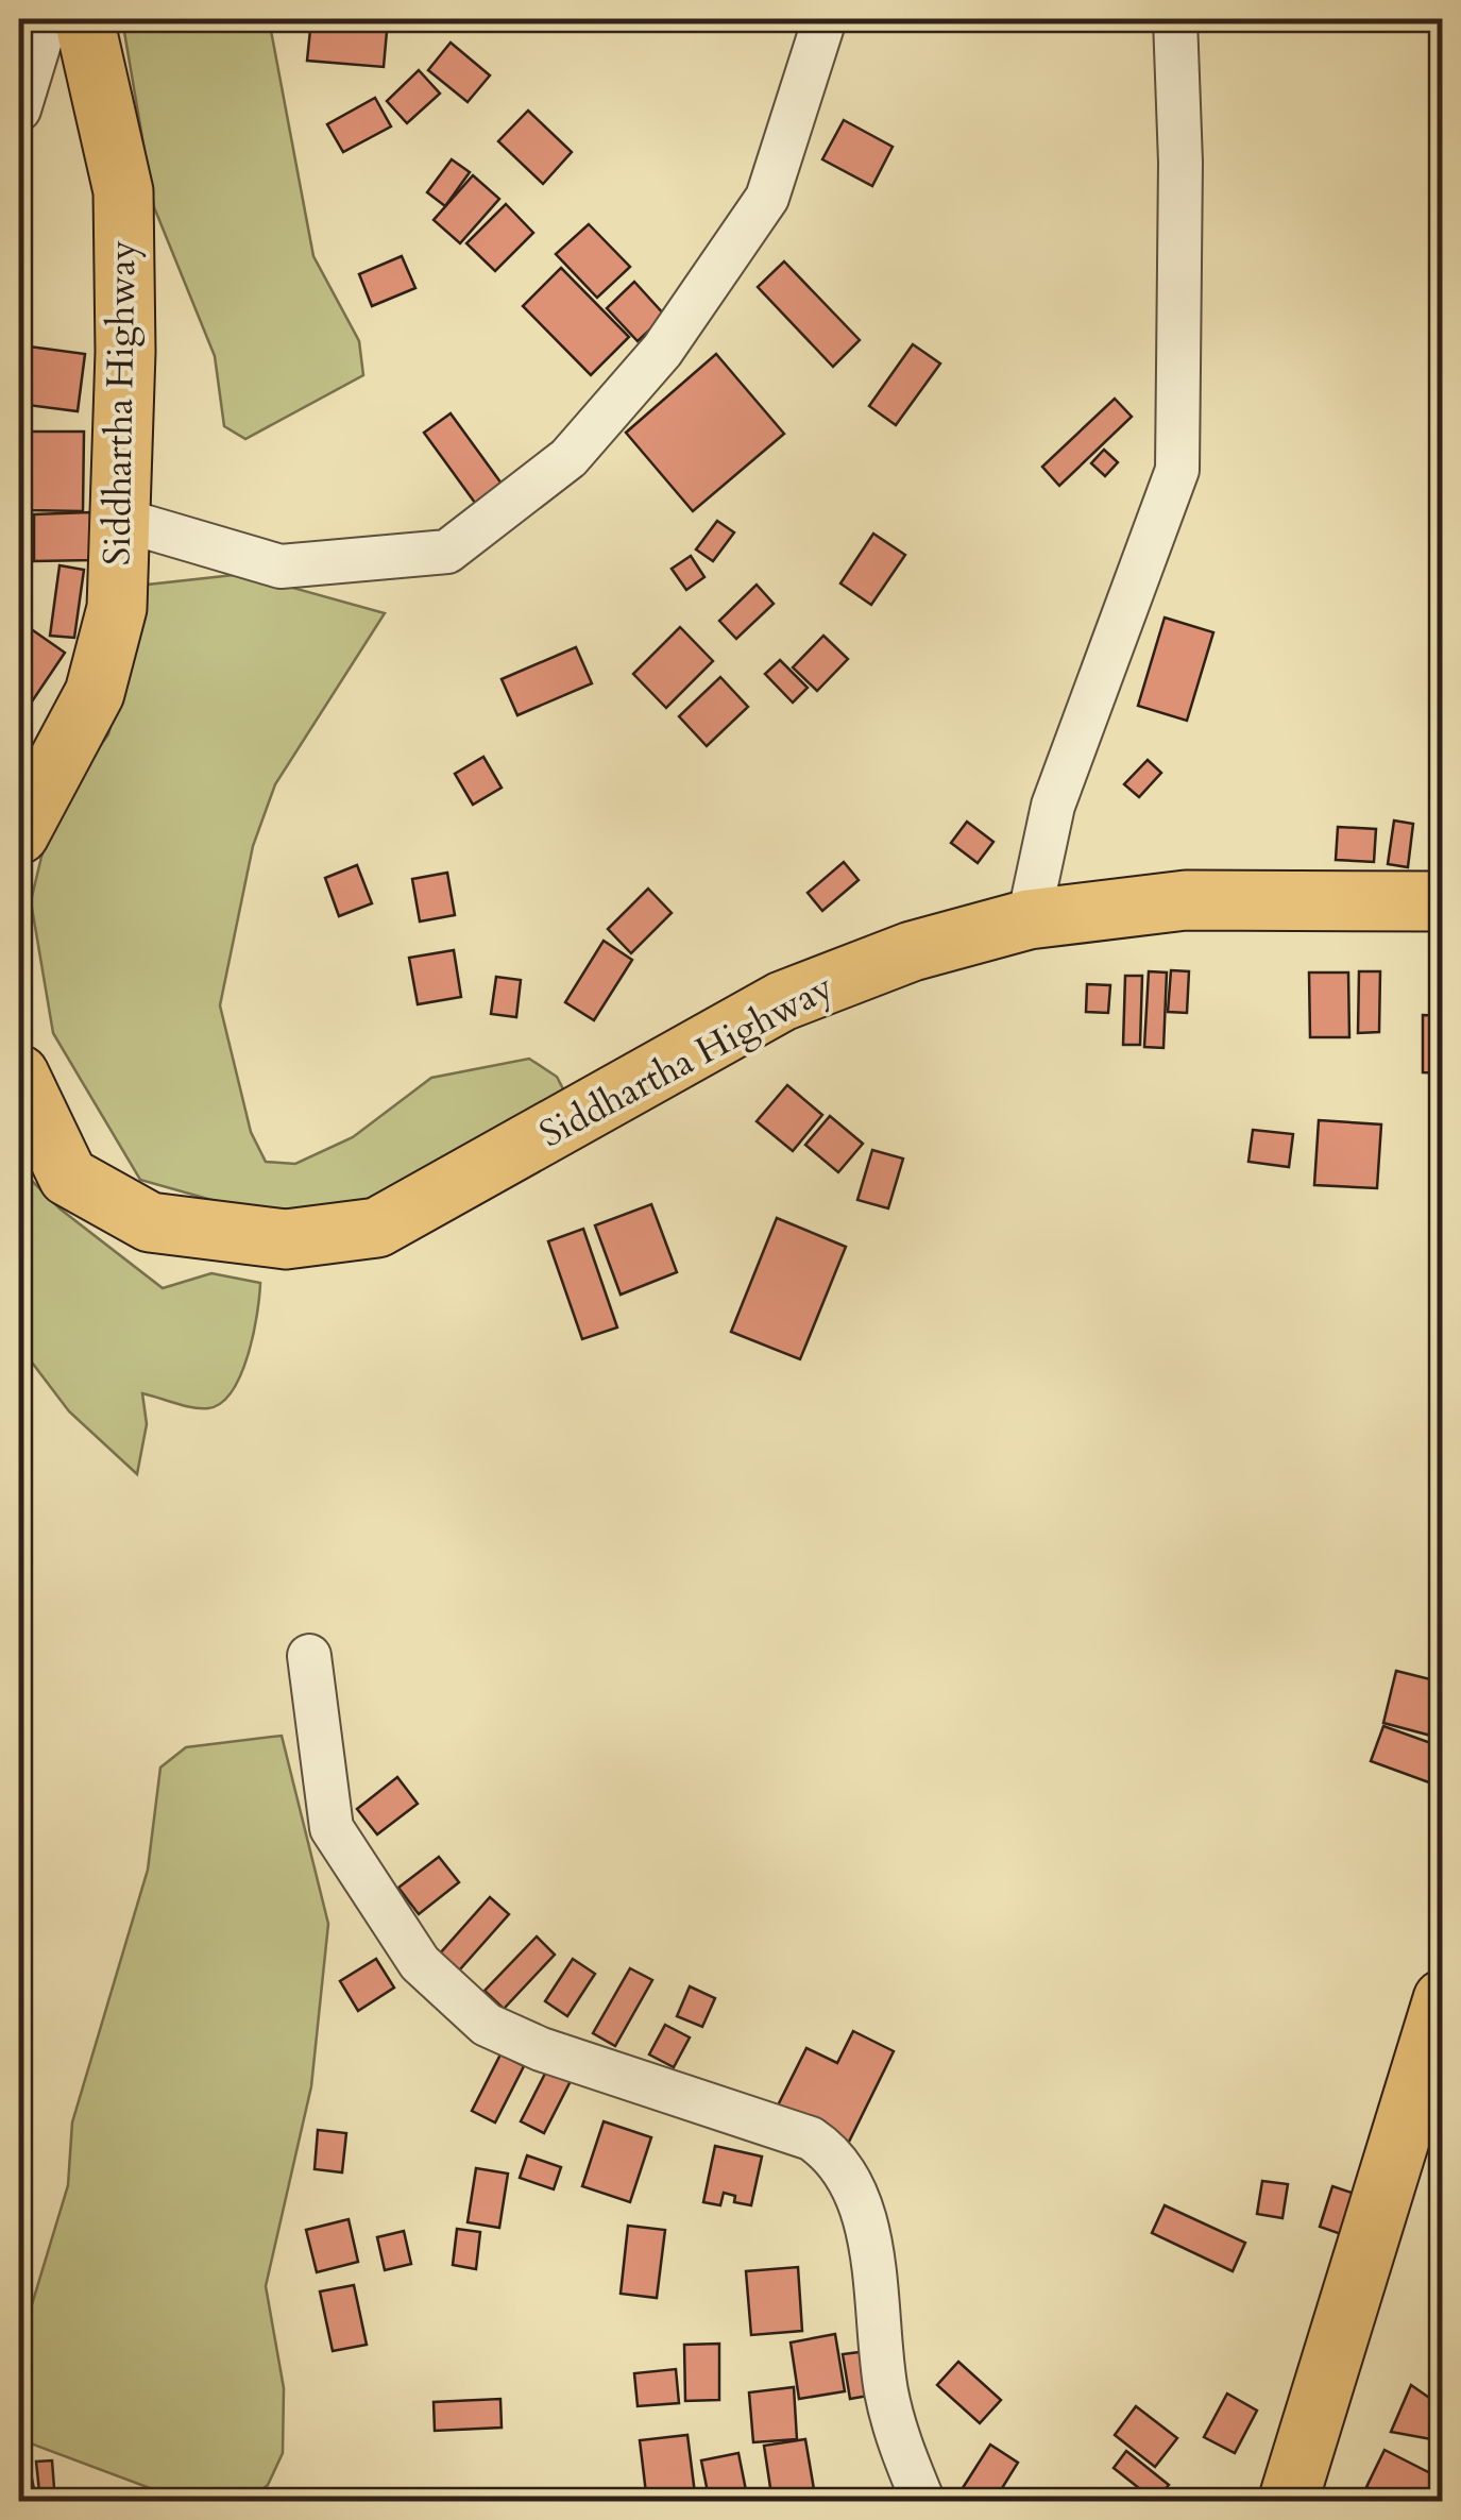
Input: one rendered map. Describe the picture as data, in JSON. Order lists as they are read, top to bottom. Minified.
{"streets":{"highway":["Siddhartha Highway"]}}
